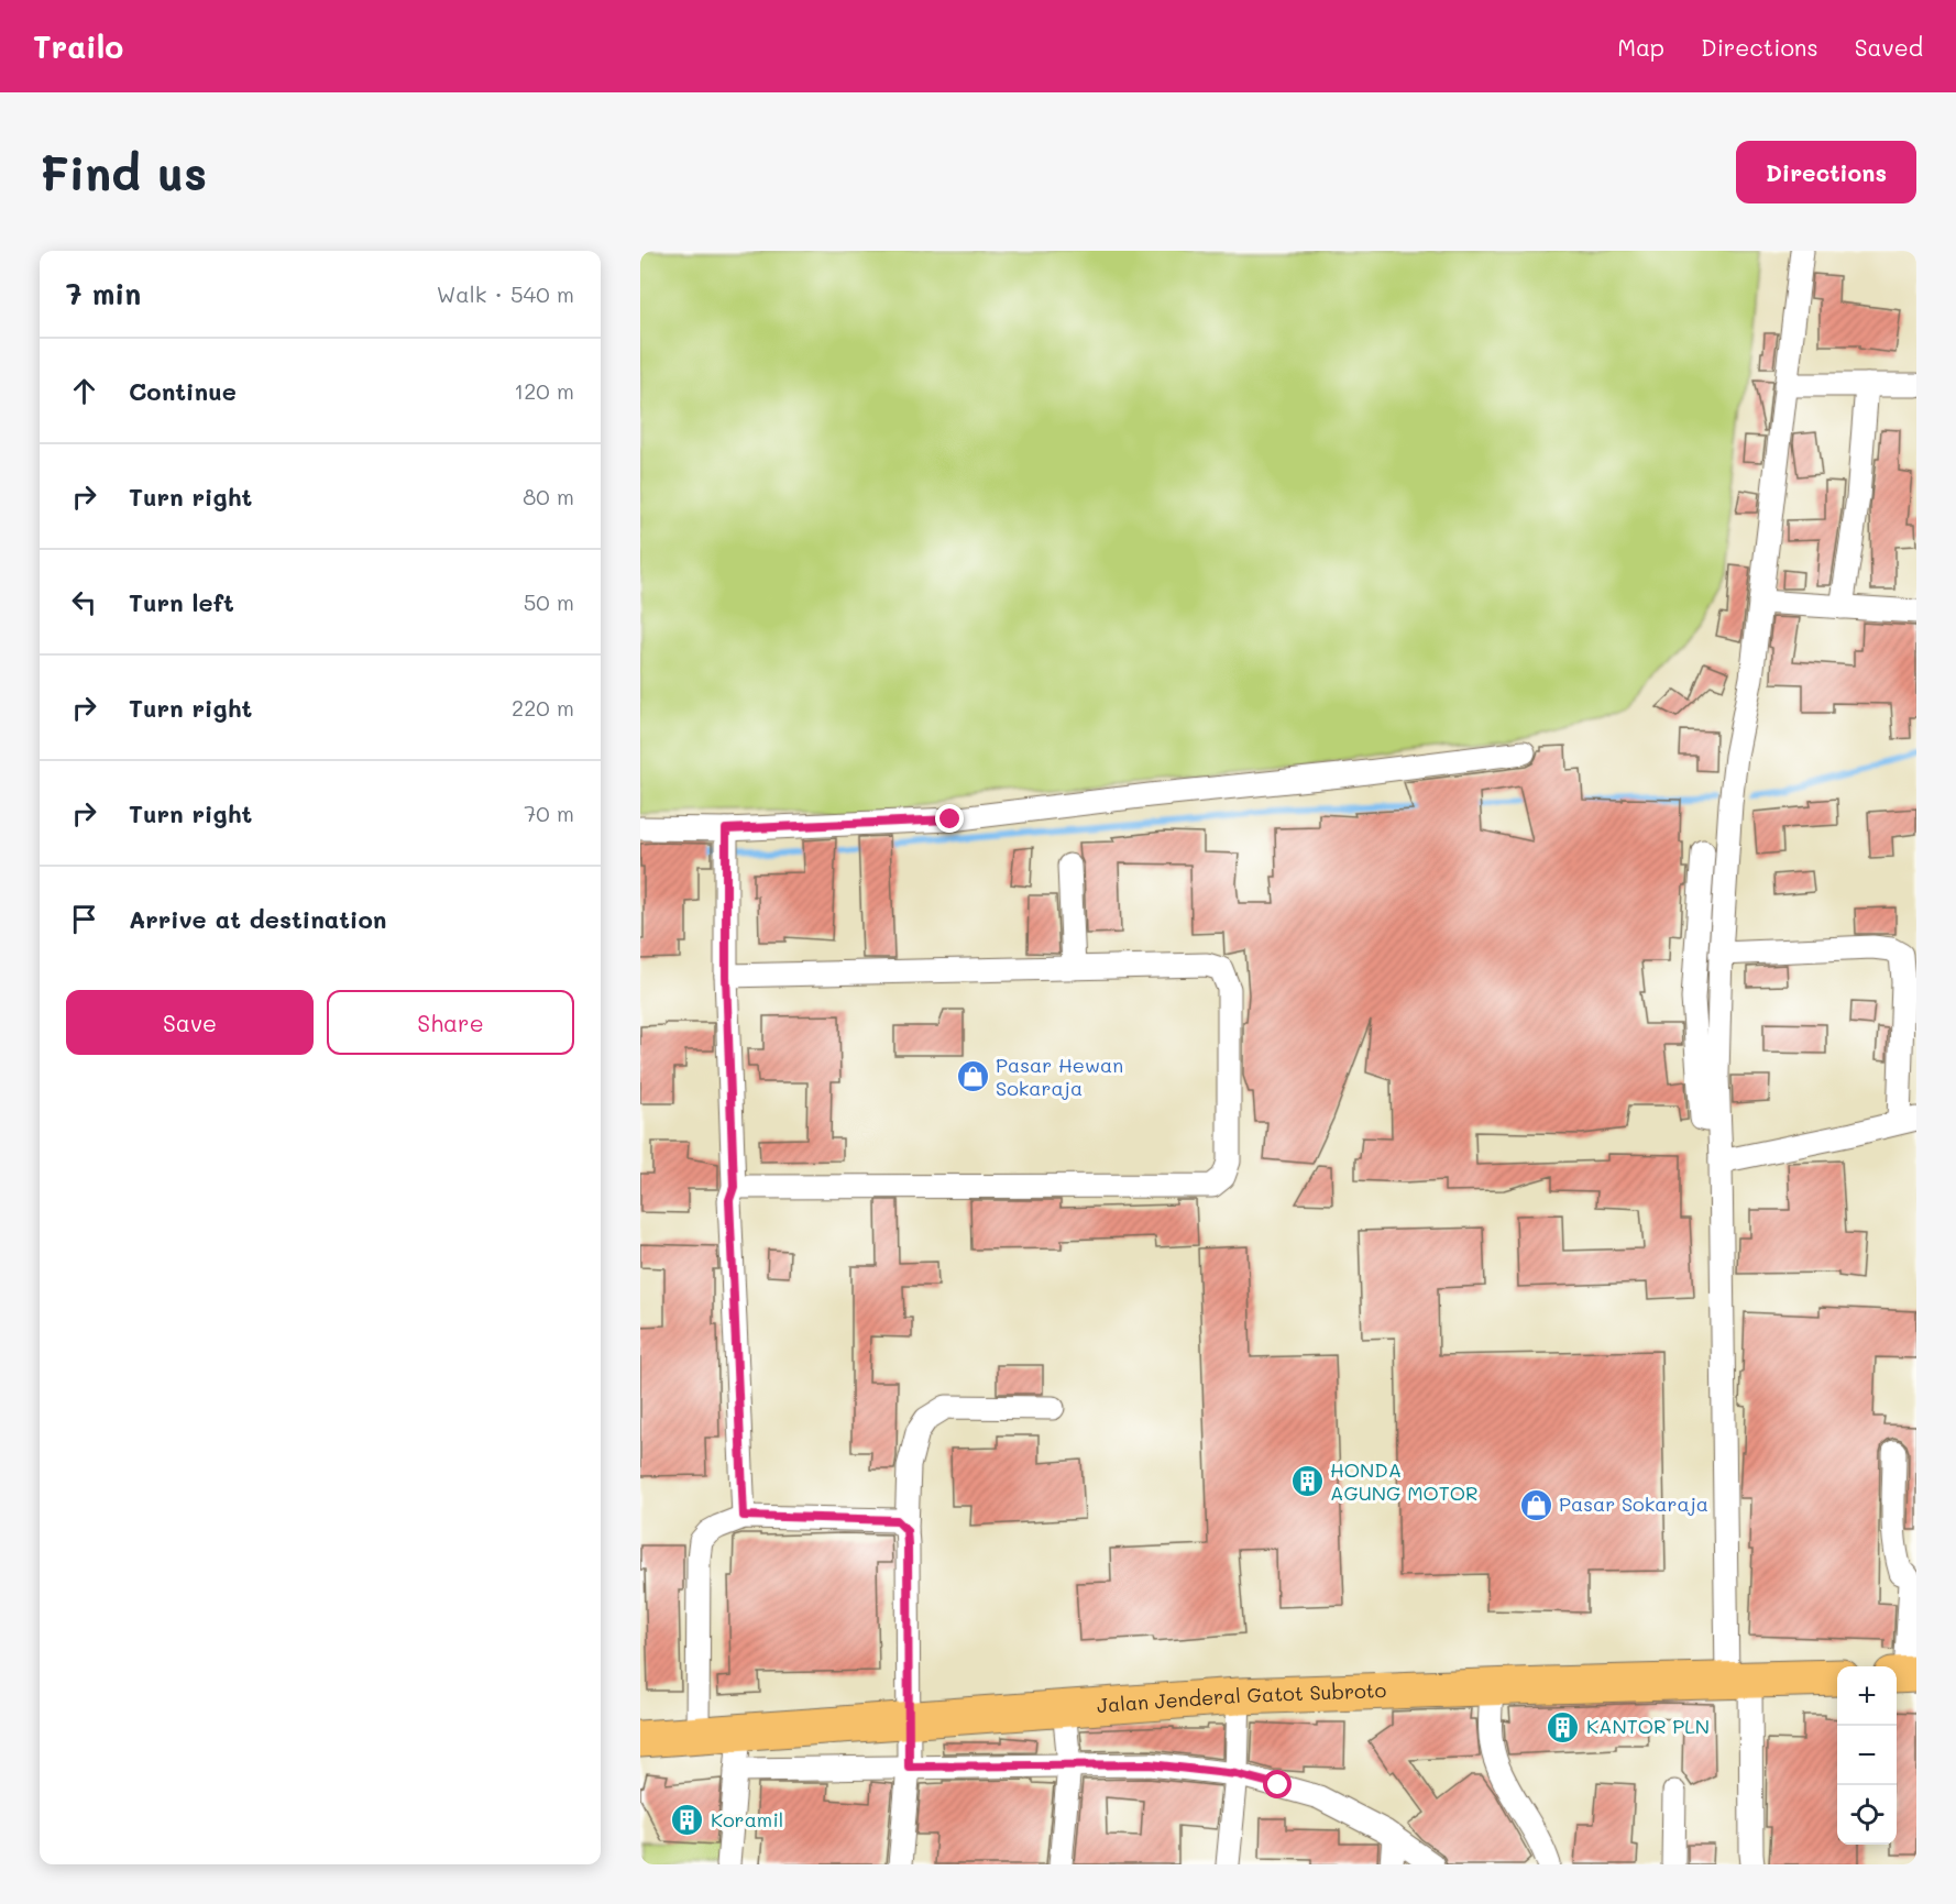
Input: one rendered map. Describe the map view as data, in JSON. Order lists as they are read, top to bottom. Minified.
{"streets":{"highway":["Jalan Jenderal Gatot Subroto"]},"places":{"shop":["Pasar Hewan Sokaraja","Pasar Sokaraja"],"building":["HONDA AGUNG MOTOR","KANTOR PLN","Koramil"]},"page":{"header":"Trailo","nav":["Map","Directions","Saved"],"buttons":["Directions",["Save","Share"]],"title":"Find us","heading":["7 min","Walk · 540 m"],"list":[["Continue","120 m"],["Turn right","80 m"],["Turn left","50 m"],["Turn right","220 m"],["Turn right","70 m"],"Arrive at destination"],"map_buttons":["+","−"]}}
